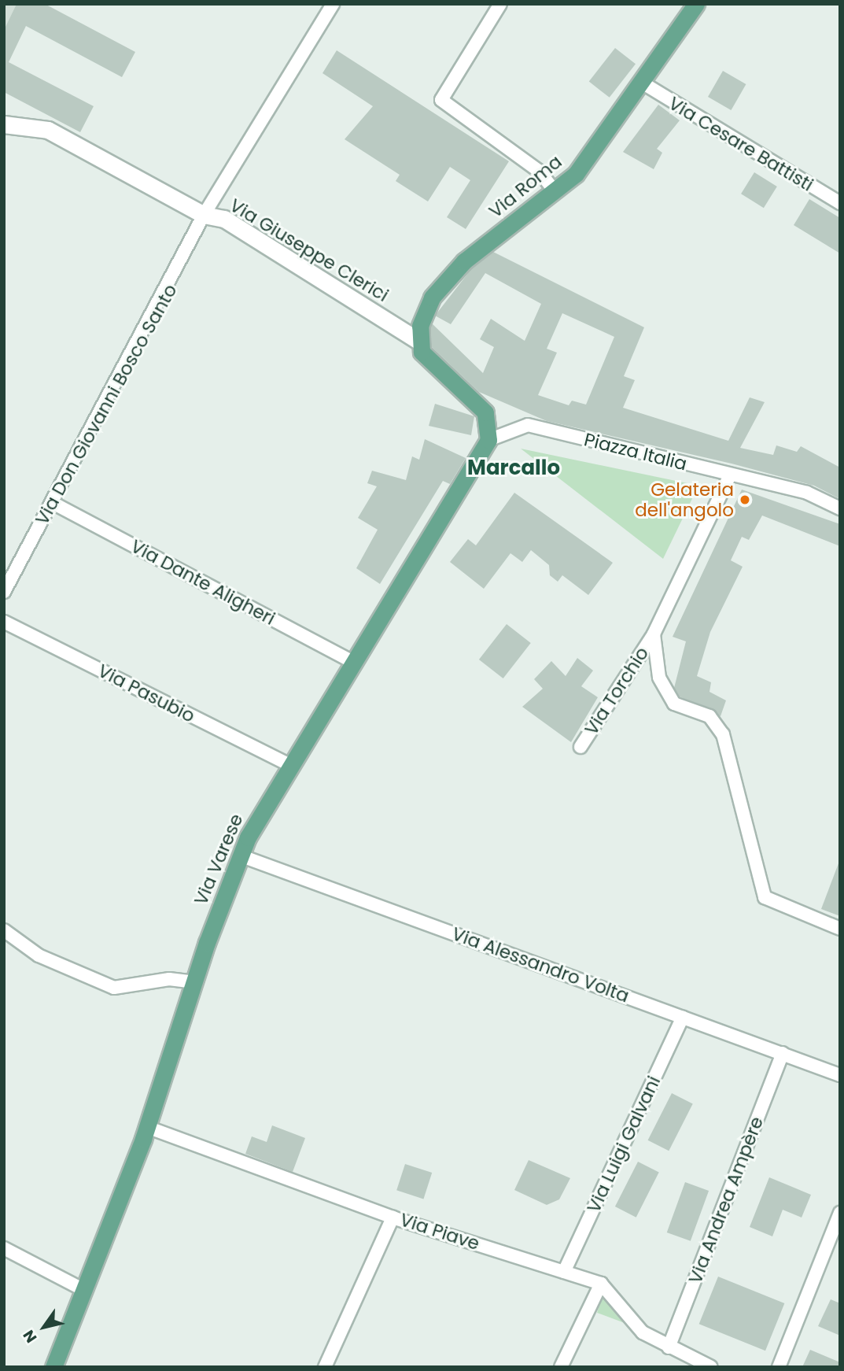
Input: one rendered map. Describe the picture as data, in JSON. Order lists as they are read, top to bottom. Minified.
{"streets":{"main road":["Via Roma","Via Giuseppe Clerici","Via Varese"],"street":["Via Cesare Battisti","Via Don Giovanni Bosco Santo","Piazza Italia","Via Dante Aligheri","Via Torchio","Via Pasubio","Via Alessandro Volta","Via Luigi Galvani","Via Andrea Ampère","Via Piave"]},"crossings":[["Via Cesare Battisti","Via Roma"],["Via Roma","Via Giuseppe Clerici"],["Via Giuseppe Clerici","Via Don Giovanni Bosco Santo"],["Via Giuseppe Clerici","Piazza Italia"],["Via Giuseppe Clerici","Via Varese"],["Via Don Giovanni Bosco Santo","Via Dante Aligheri"],["Piazza Italia","Via Varese"],["Via Dante Aligheri","Via Varese"],["Via Pasubio","Via Varese"],["Via Varese","Via Alessandro Volta"],["Via Varese","Via Piave"],["Via Alessandro Volta","Via Luigi Galvani"],["Via Alessandro Volta","Via Andrea Ampère"],["Via Luigi Galvani","Via Piave"]],"districts":["Marcallo"],"places":["Gelateria dell'angolo"],"north":"bottom left"}
